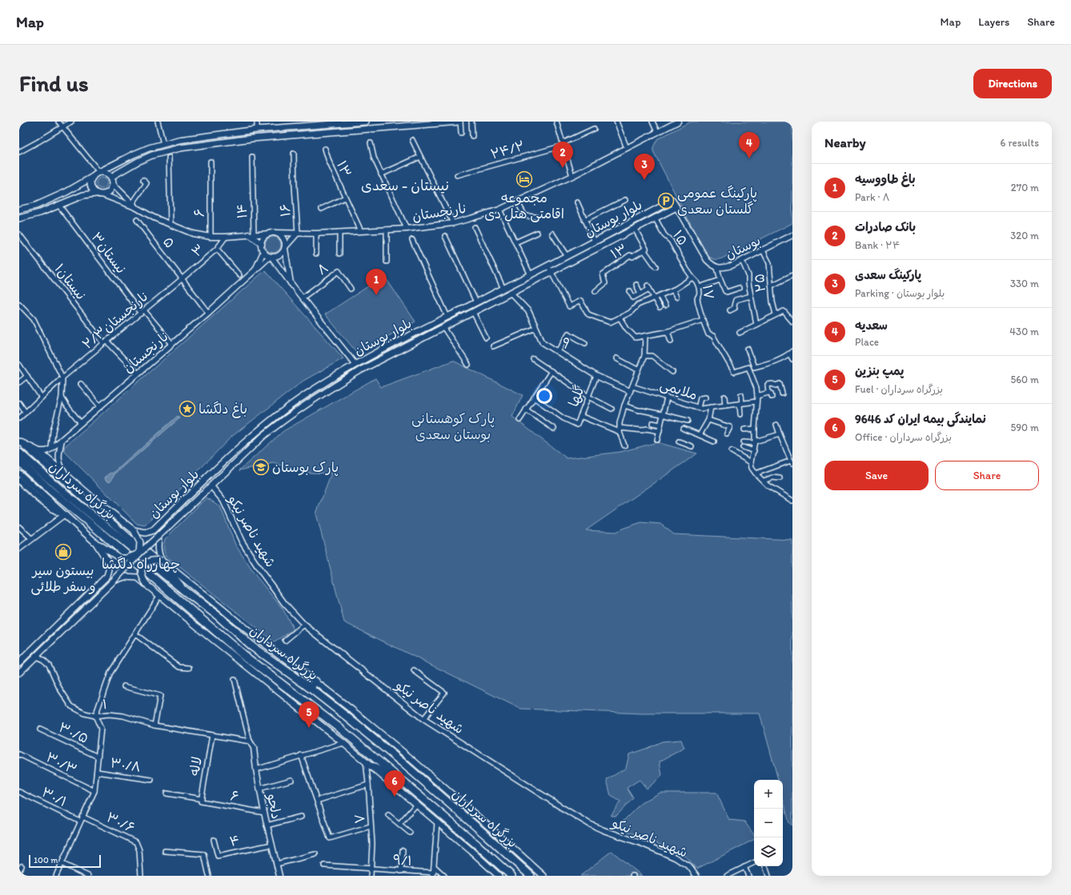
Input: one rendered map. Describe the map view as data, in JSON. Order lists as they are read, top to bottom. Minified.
{"streets":{"highway":["بزرگراه سرداران"],"main road":["بلوار بوستان"],"street":["۲۴/۲","۱۳","۱۶","۱۴","نارنجستان","۶","۱۵","۵","بوستان","۳","۳نیستان","۸","۱نیستان","۲۵","۱۷","۲/۳نارنجستان","۹","ملایمی","گلها","شهید ناصر نیکو","۱","۳۰/۵","۳۰/۳","۳۰/۸","لاله","۳۰/۱","دلجو","۷","۳۰/۶","۴","۹/۱"]},"crossings":[["۱۳","نارنجستان"],["۱۳","بلوار بوستان"],["۱۶","نارنجستان"],["۱۴","نارنجستان"],["نارنجستان","۶"],["نارنجستان","۵"],["نارنجستان","۳"],["نارنجستان","۳نیستان"],["نارنجستان","۱نیستان"],["۶","لاله"],["۶","دلجو"],["بلوار بوستان","۱۵"],["بلوار بوستان","بوستان"],["بلوار بوستان","۹"],["بلوار بوستان","شهید ناصر نیکو"],["۱۵","۱۷"],["۵","۳"],["۵","۲/۳نارنجستان"],["بوستان","۲۵"],["۳","۲/۳نارنجستان"],["۳نیستان","۲/۳نارنجستان"],["۱نیستان","۲/۳نارنجستان"],["۹","ملایمی"],["۹","گلها"],["۱","لاله"],["۱","دلجو"],["دلجو","۴"],["۷","۹/۱"]],"districts":["نیستان - سعدی","چهارراه دلگشا"],"parks":["پارک کوهستانی بوستان سعدی"],"places":{"hotel":["مجموعه اقامتی هتل دی"],"parking":["پارکینگ عمومی گلستان سعدی"],"place":["باغ دلگشا"],"school or university":["پارک بوستان"],"shop":["بیستون سیر و سفر طلائی"]},"scale_bar":"100 m","page":{"header":"Map","nav":["Map","Layers","Share"],"buttons":["Directions",["Save","Share"]],"title":"Find us","heading":["Nearby","6 results"],"pins":["4","2","3","1","5","6"],"list":[{"mark":"1","name":"باغ طاووسیه","note":"Park · ۸","value":"270 m"},{"mark":"2","name":"بانک صادرات","note":"Bank · ۲۴","value":"320 m"},{"mark":"3","name":"پارکینگ سعدی","note":"Parking · بلوار بوستان","value":"330 m"},{"mark":"4","name":"سعدیه","note":"Place","value":"430 m"},{"mark":"5","name":"پمپ بنزین","note":"Fuel · بزرگراه سرداران","value":"560 m"},{"mark":"6","name":"نمایندگی بیمه ایران کد 9646","note":"Office · بزرگراه سرداران","value":"590 m"}],"map_buttons":["+","−"],"scale":"100 m"}}
